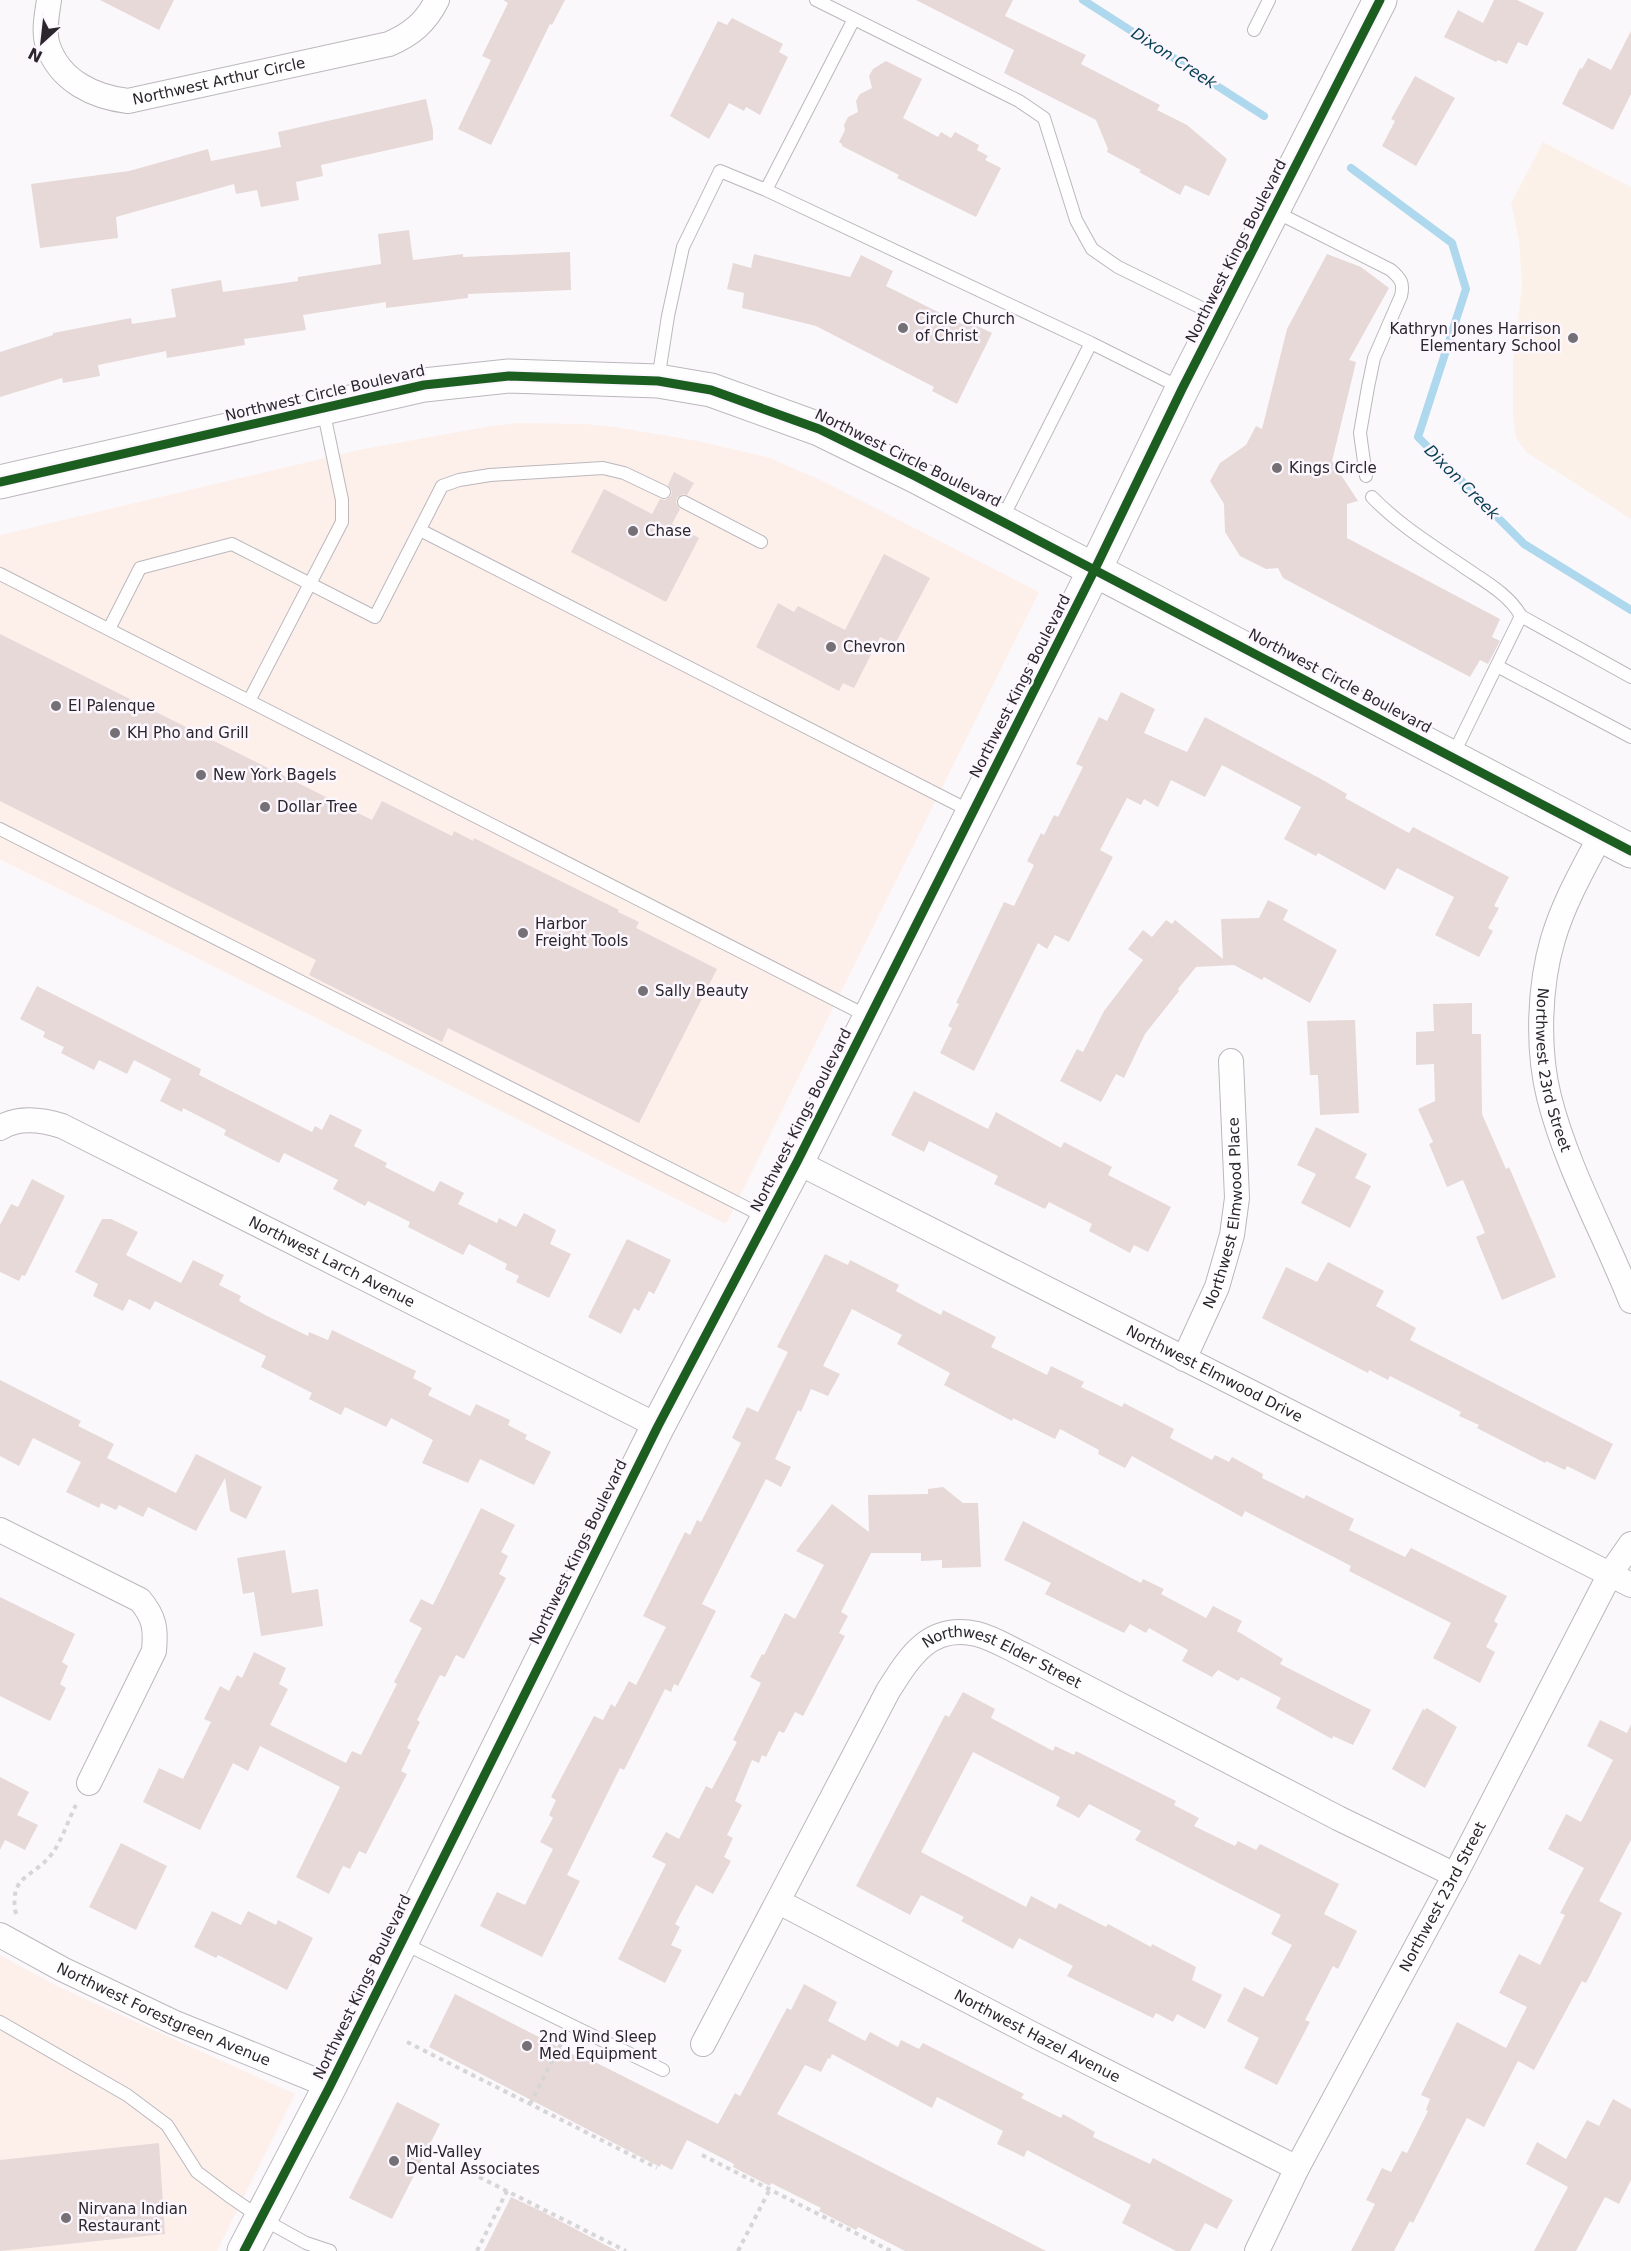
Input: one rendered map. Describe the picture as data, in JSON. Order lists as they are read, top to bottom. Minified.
{"streets":{"main road":["Northwest Kings Boulevard","Northwest Circle Boulevard"],"street":["Northwest Arthur Circle","Northwest 23rd Street","Northwest Elmwood Place","Northwest Larch Avenue","Northwest Elmwood Drive","Northwest Elder Street","Northwest Forestgreen Avenue","Northwest Hazel Avenue"]},"crossings":[["Northwest Kings Boulevard","Northwest Circle Boulevard"],["Northwest Kings Boulevard","Northwest Larch Avenue"],["Northwest Kings Boulevard","Northwest Elmwood Drive"],["Northwest Kings Boulevard","Northwest Forestgreen Avenue"],["Northwest Circle Boulevard","Northwest 23rd Street"],["Northwest 23rd Street","Northwest Elmwood Drive"],["Northwest 23rd Street","Northwest Elder Street"],["Northwest 23rd Street","Northwest Hazel Avenue"],["Northwest Elmwood Place","Northwest Elmwood Drive"],["Northwest Elder Street","Northwest Hazel Avenue"]],"water":["Dixon Creek"],"places":["Circle Church of Christ","Kathryn Jones Harrison Elementary School","Kings Circle","Chase","Chevron","El Palenque","KH Pho and Grill","New York Bagels","Dollar Tree","Harbor Freight Tools","Sally Beauty","2nd Wind Sleep Med Equipment","Mid-Valley Dental Associates","Nirvana Indian Restaurant"],"north":"bottom left"}
